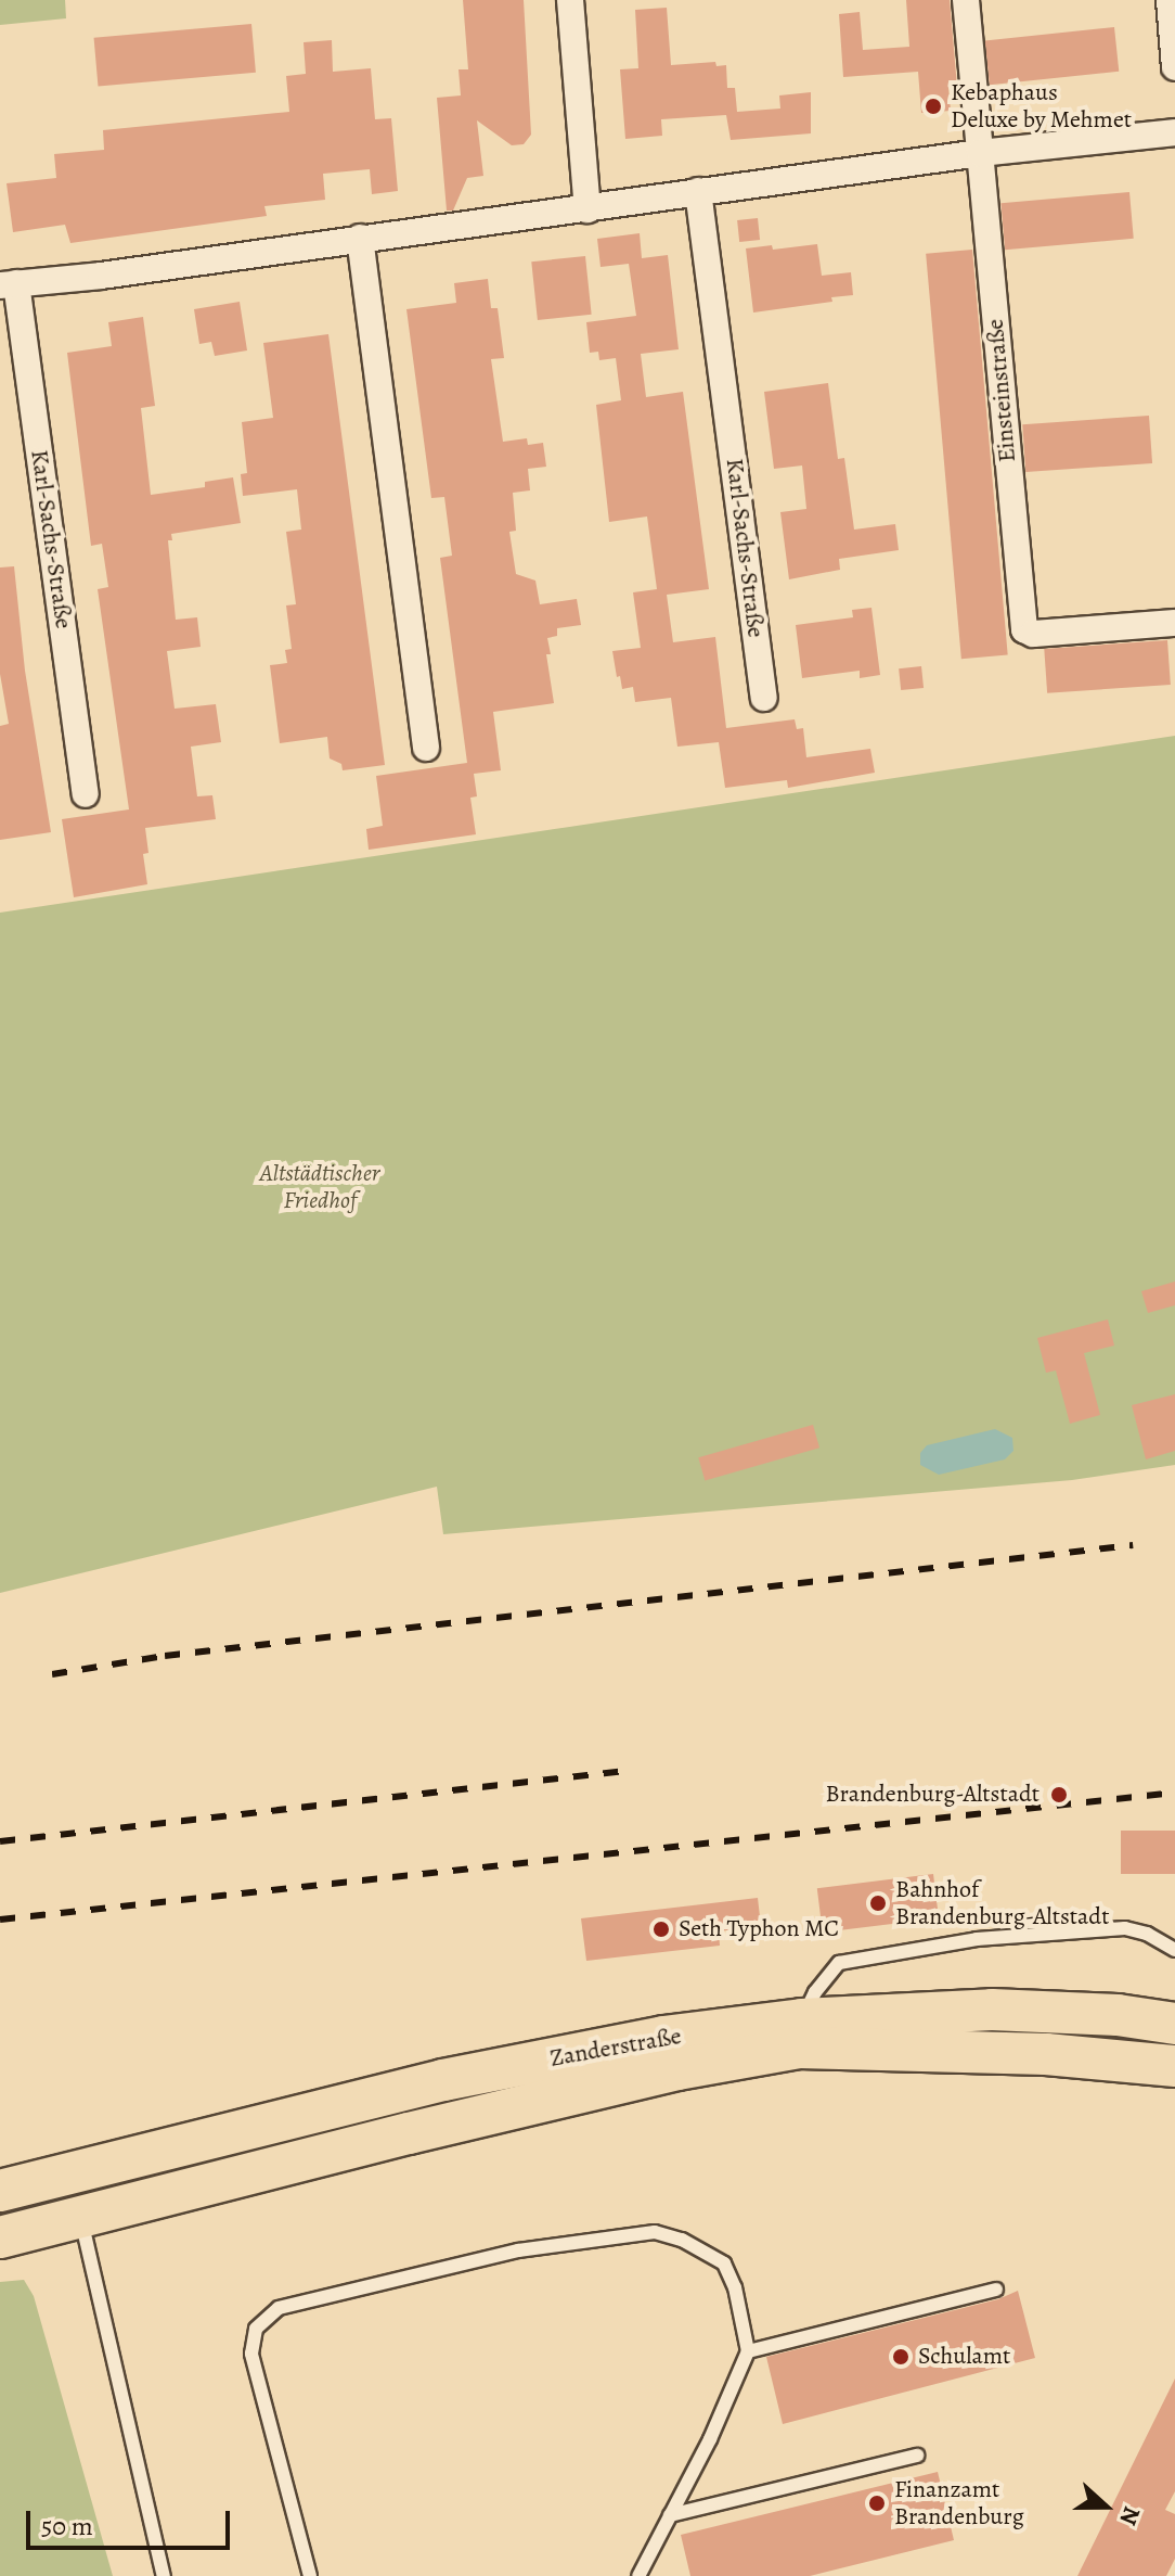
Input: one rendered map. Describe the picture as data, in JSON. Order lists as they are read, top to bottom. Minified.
{"streets":{"main road":["Zanderstraße"],"street":["Einsteinstraße","Karl-Sachs-Straße"]},"crossings":[["Einsteinstraße","Karl-Sachs-Straße"]],"parks":["Altstädtischer Friedhof"],"places":["Kebaphaus Deluxe by Mehmet","Brandenburg-Altstadt","Bahnhof Brandenburg-Altstadt","Seth Typhon MC","Schulamt","Finanzamt Brandenburg"],"scale_bar":"50 m","north":"right"}
